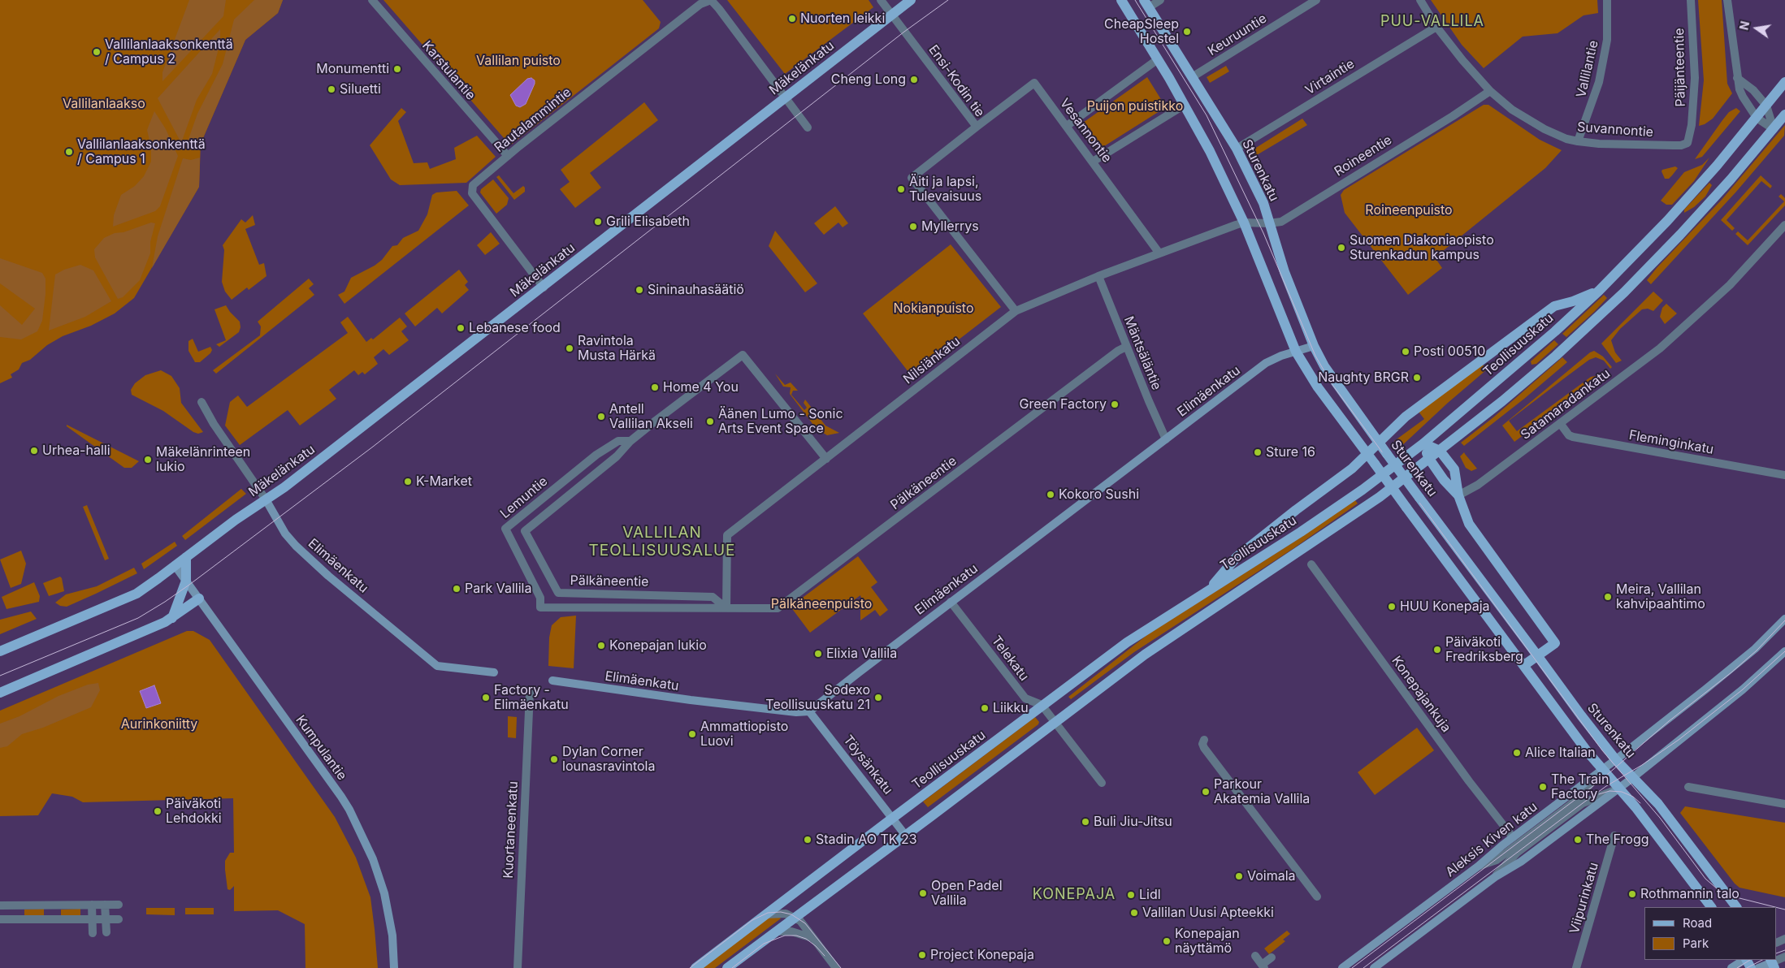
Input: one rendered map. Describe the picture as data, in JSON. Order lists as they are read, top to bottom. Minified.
{"streets":{"main road":["Mäkelänkatu","Sturenkatu","Teollisuuskatu","Elimäenkatu","Kumpulantie","Töysänkatu","Aleksis Kiven katu"],"street":["Keuruuntie","Päijänteentie","Vallilantie","Karstulantie","Virtaintie","Ensi-Kodin tie","Rautalammintie","Suvannontie","Vesannontie","Roineentie","Mäntsäläntie","Nilsiänkatu","Satamaradankatu","Fleminginkatu","Pälkäneentie","Lemuntie","Telekatu","Konepajankuja","Kuortaneenkatu","Viipurinkatu"]},"crossings":[["Keuruuntie","Sturenkatu"],["Päijänteentie","Suvannontie"],["Mäkelänkatu","Ensi-Kodin tie"],["Mäkelänkatu","Rautalammintie"],["Mäkelänkatu","Elimäenkatu"],["Mäkelänkatu","Kumpulantie"],["Vallilantie","Suvannontie"],["Karstulantie","Rautalammintie"],["Virtaintie","Suvannontie"],["Virtaintie","Sturenkatu"],["Ensi-Kodin tie","Vesannontie"],["Ensi-Kodin tie","Nilsiänkatu"],["Suvannontie","Roineentie"],["Vesannontie","Nilsiänkatu"],["Roineentie","Sturenkatu"],["Roineentie","Nilsiänkatu"],["Sturenkatu","Elimäenkatu"],["Sturenkatu","Aleksis Kiven katu"],["Teollisuuskatu","Telekatu"],["Teollisuuskatu","Töysänkatu"],["Mäntsäläntie","Nilsiänkatu"],["Mäntsäläntie","Elimäenkatu"],["Mäntsäläntie","Pälkäneentie"],["Nilsiänkatu","Pälkäneentie"],["Nilsiänkatu","Lemuntie"],["Elimäenkatu","Telekatu"],["Elimäenkatu","Töysänkatu"],["Satamaradankatu","Fleminginkatu"],["Pälkäneentie","Lemuntie"],["Konepajankuja","Aleksis Kiven katu"]],"districts":["PUU-VALLILA","VALLILAN TEOLLISUUSALUE","KONEPAJA"],"parks":["Vallilan puisto","Vallilanlaakso","Puijon puistikko","Roineenpuisto","Nokianpuisto","Pälkäneenpuisto","Aurinkoniitty"],"places":["Nuorten leikki","CheapSleep Hostel","Vallilanlaaksonkenttä / Campus 2","Monumentti","Cheng Long","Siluetti","Vallilanlaaksonkenttä / Campus 1","Äiti ja lapsi, Tulevaisuus","Grili Elisabeth","Myllerrys","Suomen Diakoniaopisto Sturenkadun kampus","Sininauhasäätiö","Lebanese food","Ravintola Musta Härkä","Posti 00510","Naughty BRGR","Home 4 You","Green Factory","Antell Vallilan Akseli","Äänen Lumo - Sonic Arts Event Space","Urhea-halli","Sture 16","Mäkelänrinteen lukio","K-Market","Kokoro Sushi","Park Vallila","Meira, Vallilan kahvipaahtimo","HUU Konepaja","Konepajan lukio","Päiväkoti Fredriksberg","Elixia Vallila","Factory - Elimäenkatu","Sodexo Teollisuuskatu 21","Liikku","Ammattiopisto Luovi","Alice Italian","Dylan Corner lounasravintola","The Train Factory","Parkour Akatemia Vallila","Päiväkoti Lehdokki","Buli Jiu-Jitsu","Stadin AO TK 23","The Frogg","Voimala","Open Padel Vallila","Rothmannin talo","Lidl","Vallilan Uusi Apteekki","Konepajan näyttämö","Project Konepaja"],"legend":["Road","Park"],"north":"left"}
